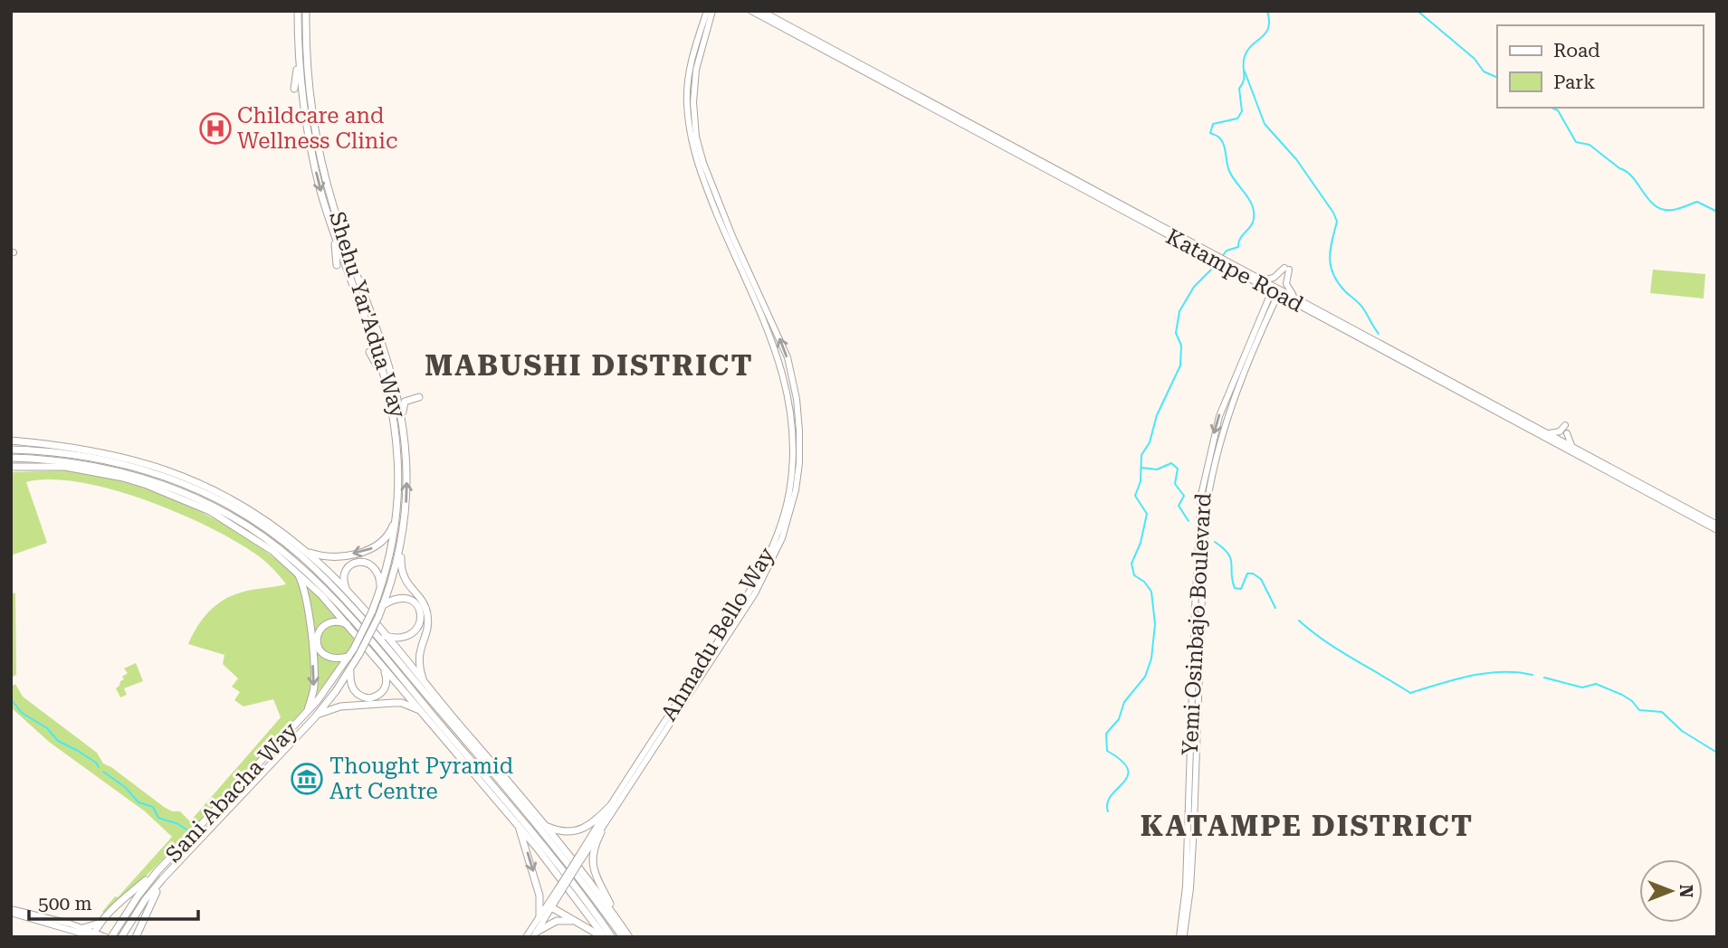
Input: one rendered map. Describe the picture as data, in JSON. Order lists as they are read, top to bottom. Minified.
{"streets":{"highway":["Shehu Yar'Adua Way","Sani Abacha Way"],"main road":["Katampe Road","Yemi Osinbajo Boulevard","Ahmadu Bello Way"]},"crossings":[["Katampe Road","Yemi Osinbajo Boulevard"],["Shehu Yar'Adua Way","Sani Abacha Way"]],"districts":["MABUSHI DISTRICT","KATAMPE DISTRICT"],"places":{"hospital":["Childcare and Wellness Clinic"],"museum":["Thought Pyramid Art Centre"]},"legend":["Road","Park"],"scale_bar":"500 m","north":"right"}
